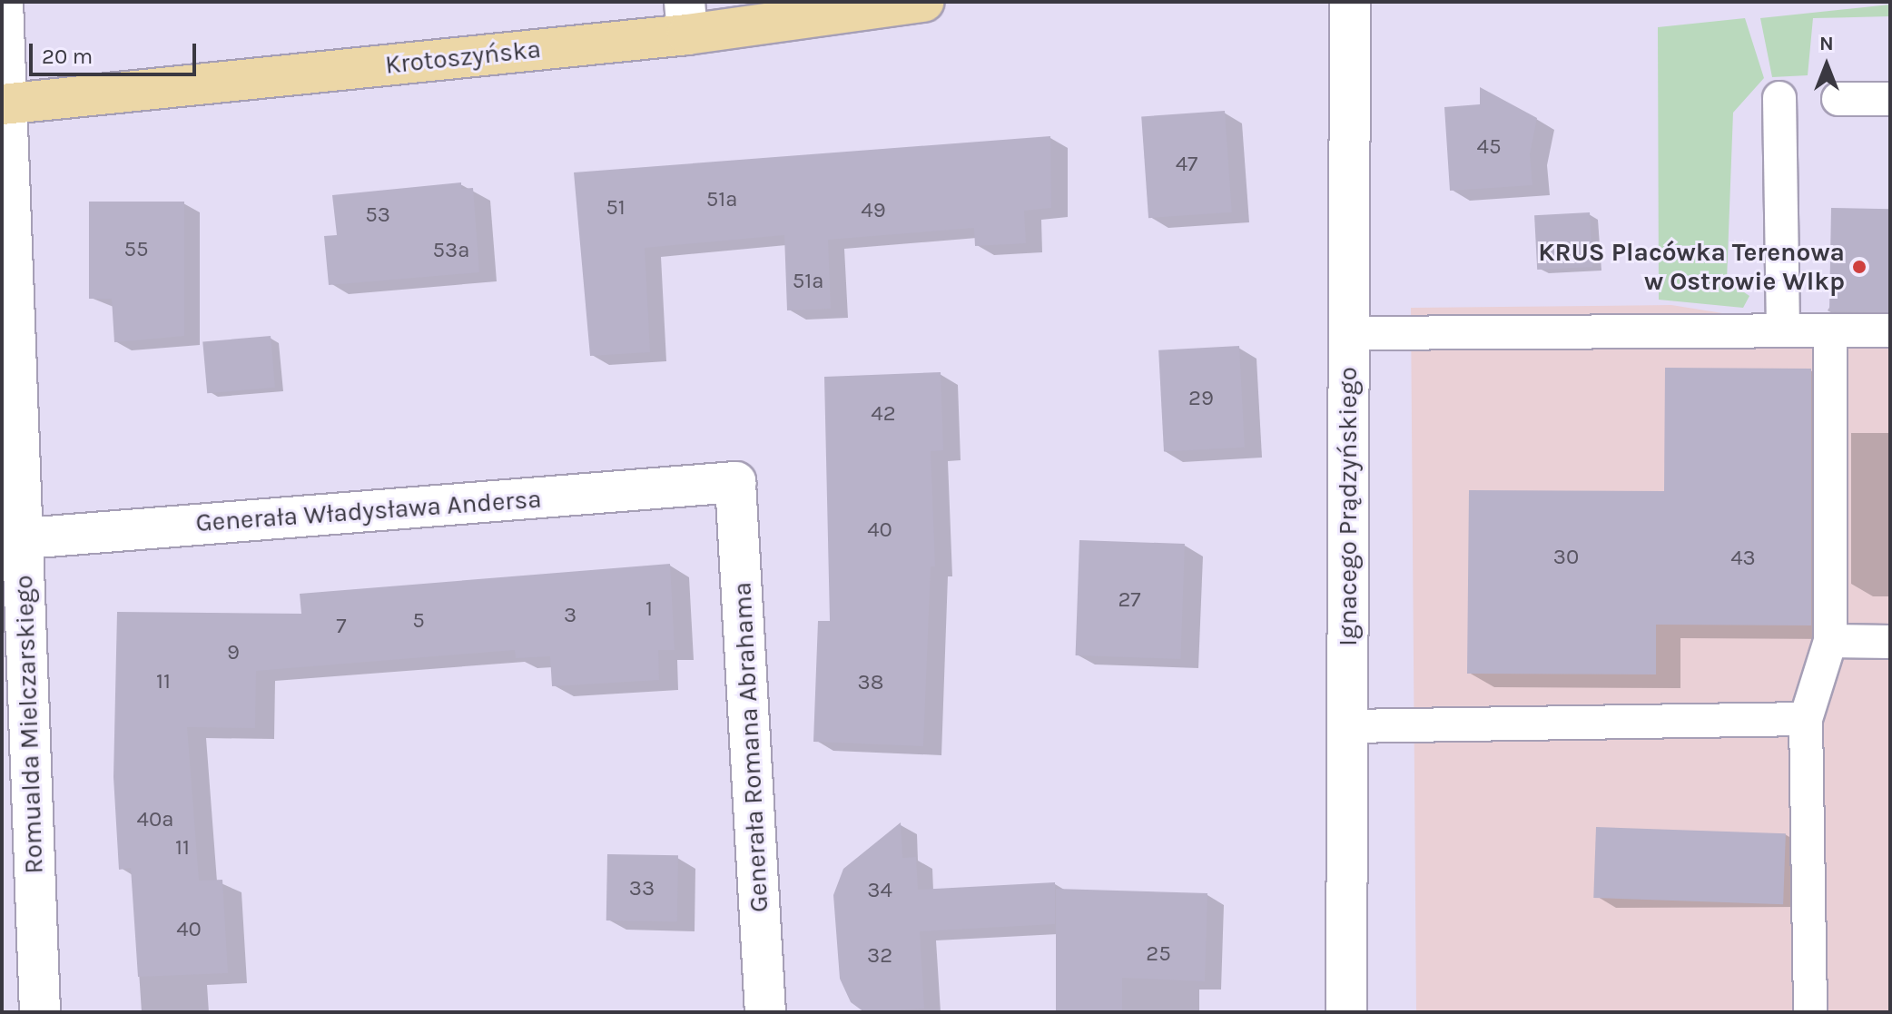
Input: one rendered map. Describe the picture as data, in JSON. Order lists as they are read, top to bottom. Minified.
{"streets":{"main road":["Krotoszyńska"],"street":["Ignacego Prądzyńskiego","Generała Władysława Andersa","Romualda Mielczarskiego","Generała Romana Abrahama"]},"crossings":[["Krotoszyńska","Romualda Mielczarskiego"],["Generała Władysława Andersa","Romualda Mielczarskiego"],["Generała Władysława Andersa","Generała Romana Abrahama"]],"places":["KRUS Placówka Terenowa w Ostrowie Wlkp"],"house_numbers":["45","47","51a","51","49","53","55","53a","51a","29","42","40","30","43","27","1","3","5","7","9","11","38","40a","11","33","34","40","25","32"],"scale_bar":"20 m","north":"top"}
